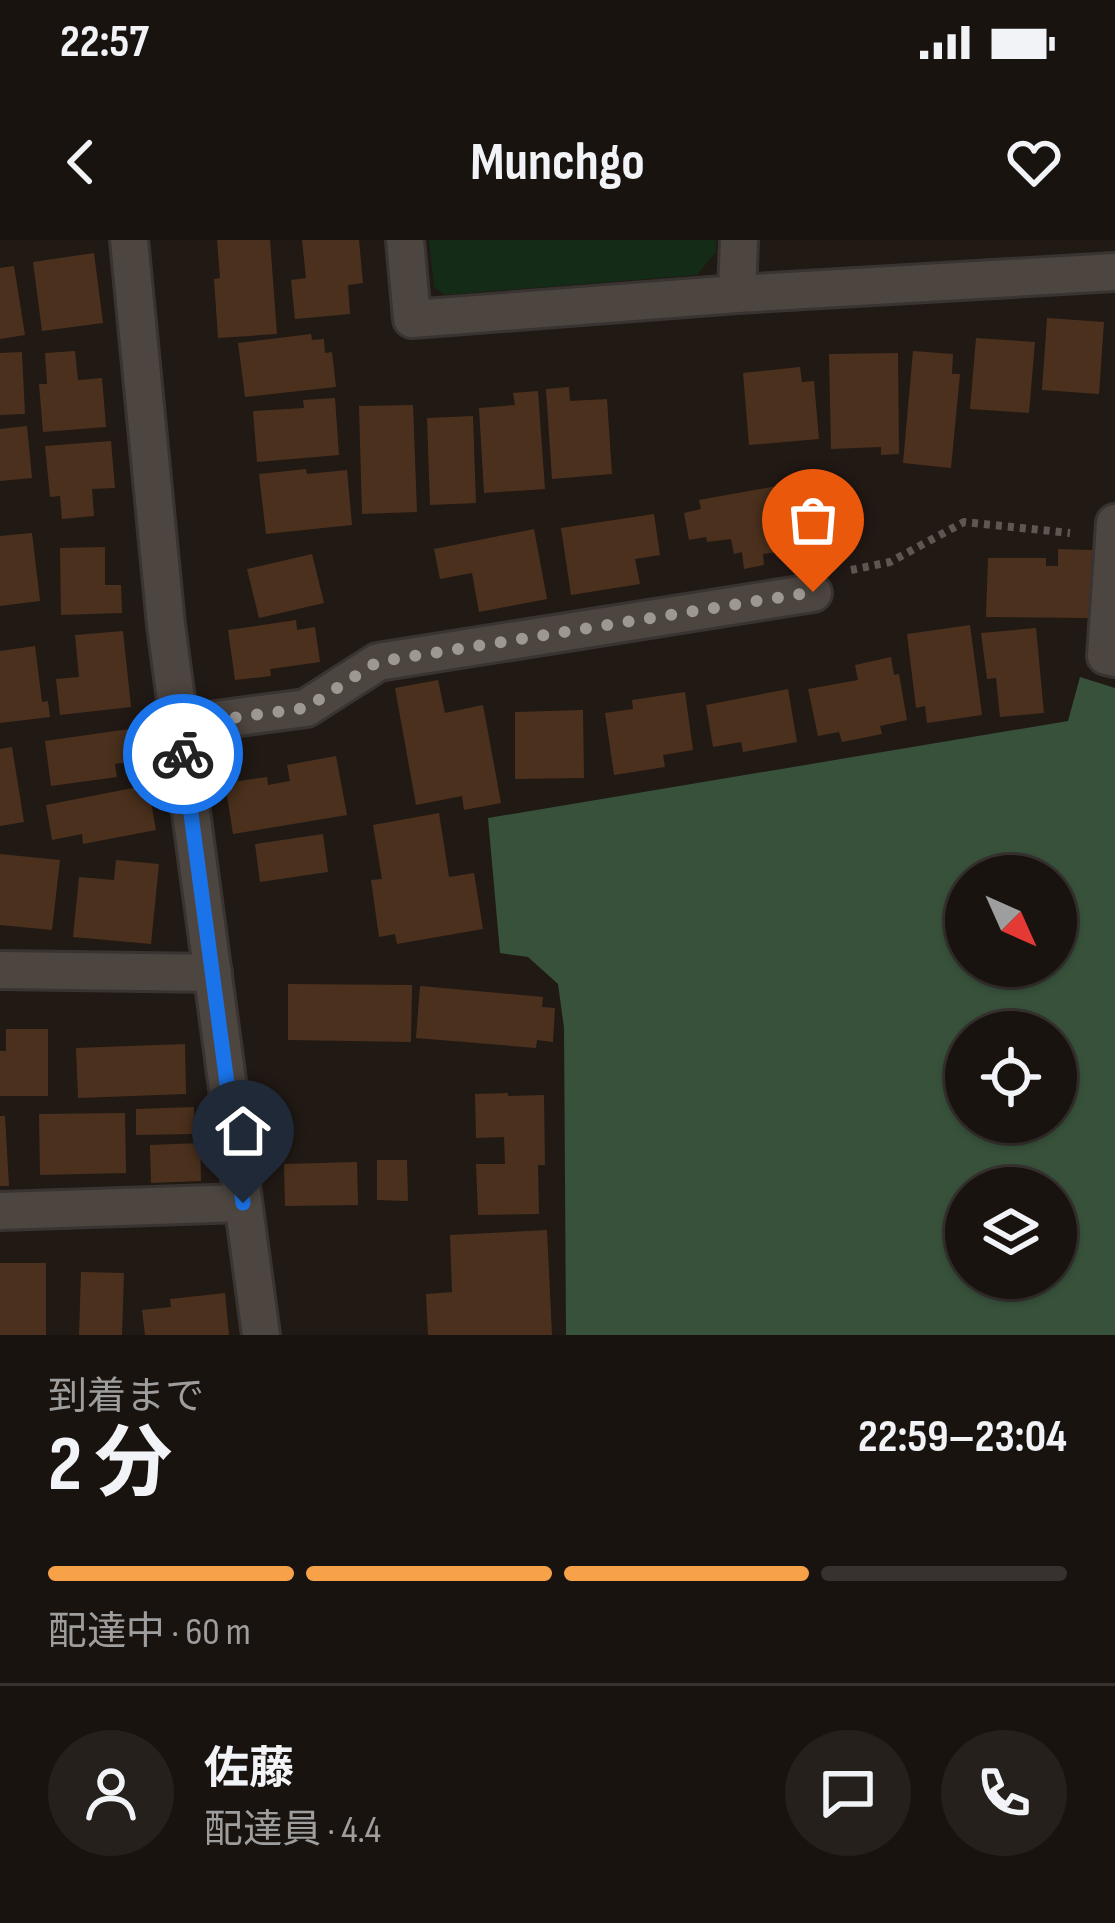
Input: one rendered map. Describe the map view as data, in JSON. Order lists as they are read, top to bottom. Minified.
{"north":"bottom right","page":{"status":"22:57","header":"Munchgo","heading":["2 分","到着まで","22:59–23:04"],"panel":["佐藤","配達員 · 4.4"],"bar":"配達中 · 60 m"}}
